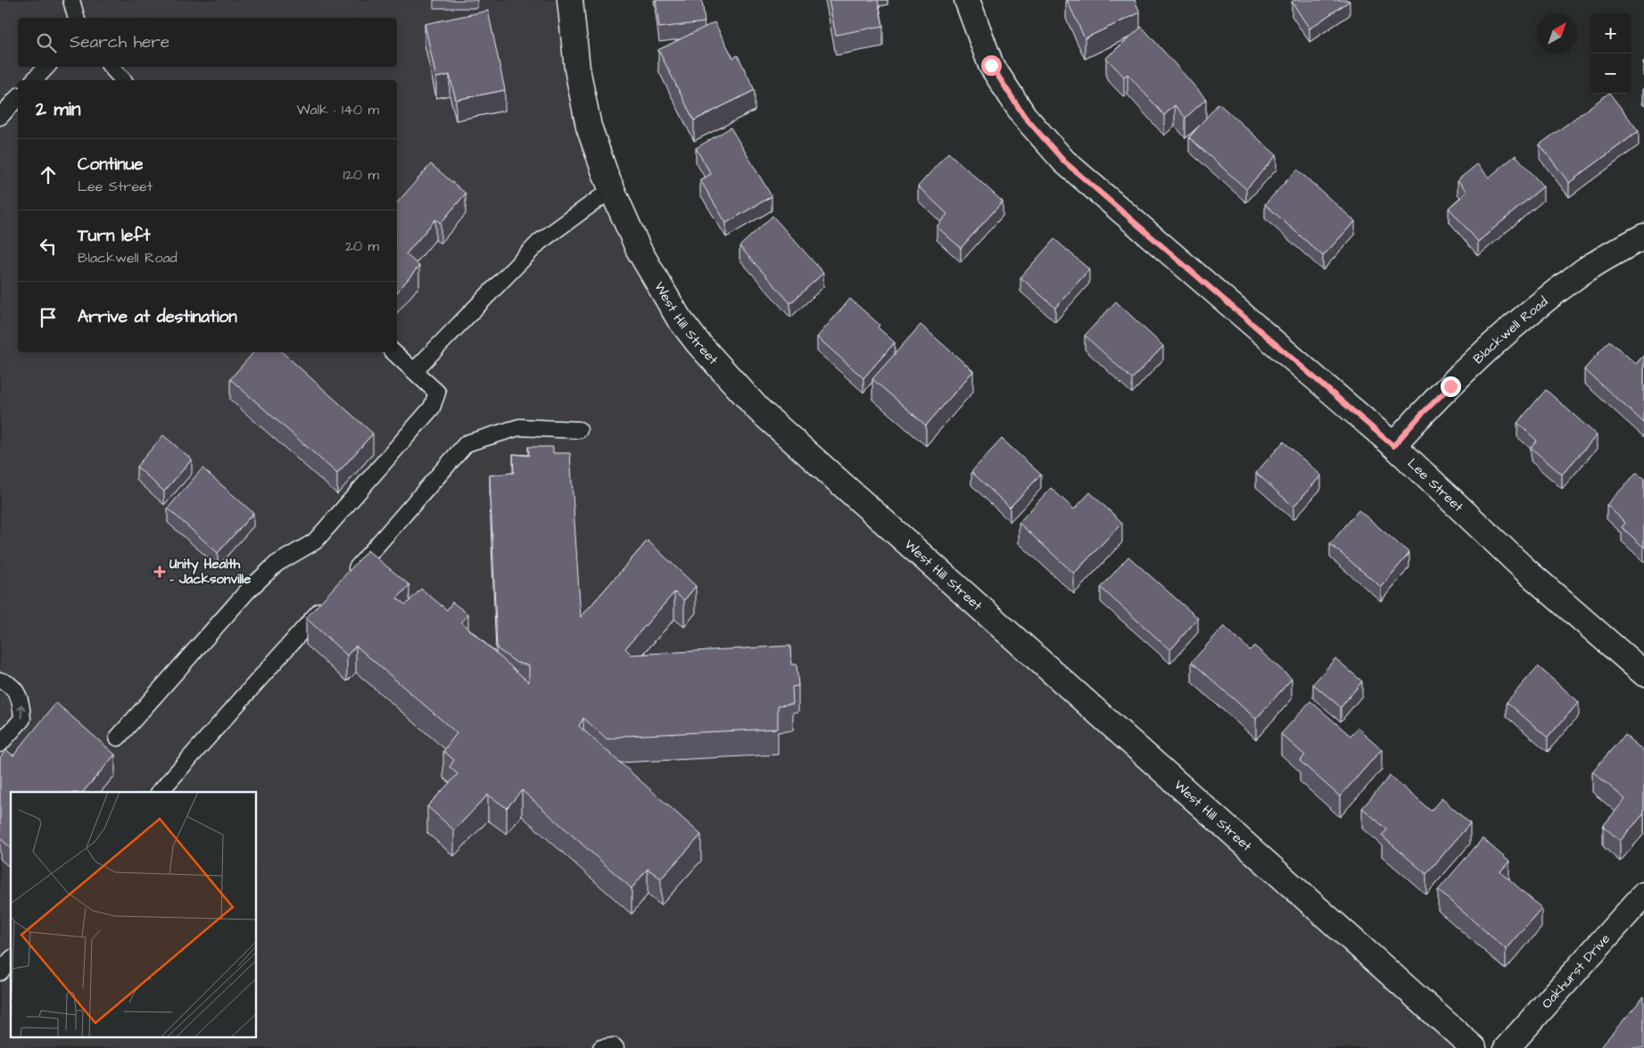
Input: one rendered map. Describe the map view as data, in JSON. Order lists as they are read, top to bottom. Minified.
{"streets":{"street":["West Hill Street","Blackwell Road","Lee Street","Oakhurst Drive"]},"crossings":[["Blackwell Road","Lee Street"]],"places":{"health":["Unity Health - Jacksonville"]},"north":"top right","page":{"map_buttons":["+","−"],"search":"Search here","heading":["2 min","Walk · 140 m"],"list":[["Continue","Lee Street","120 m"],["Turn left","Blackwell Road","20 m"],"Arrive at destination"]}}
